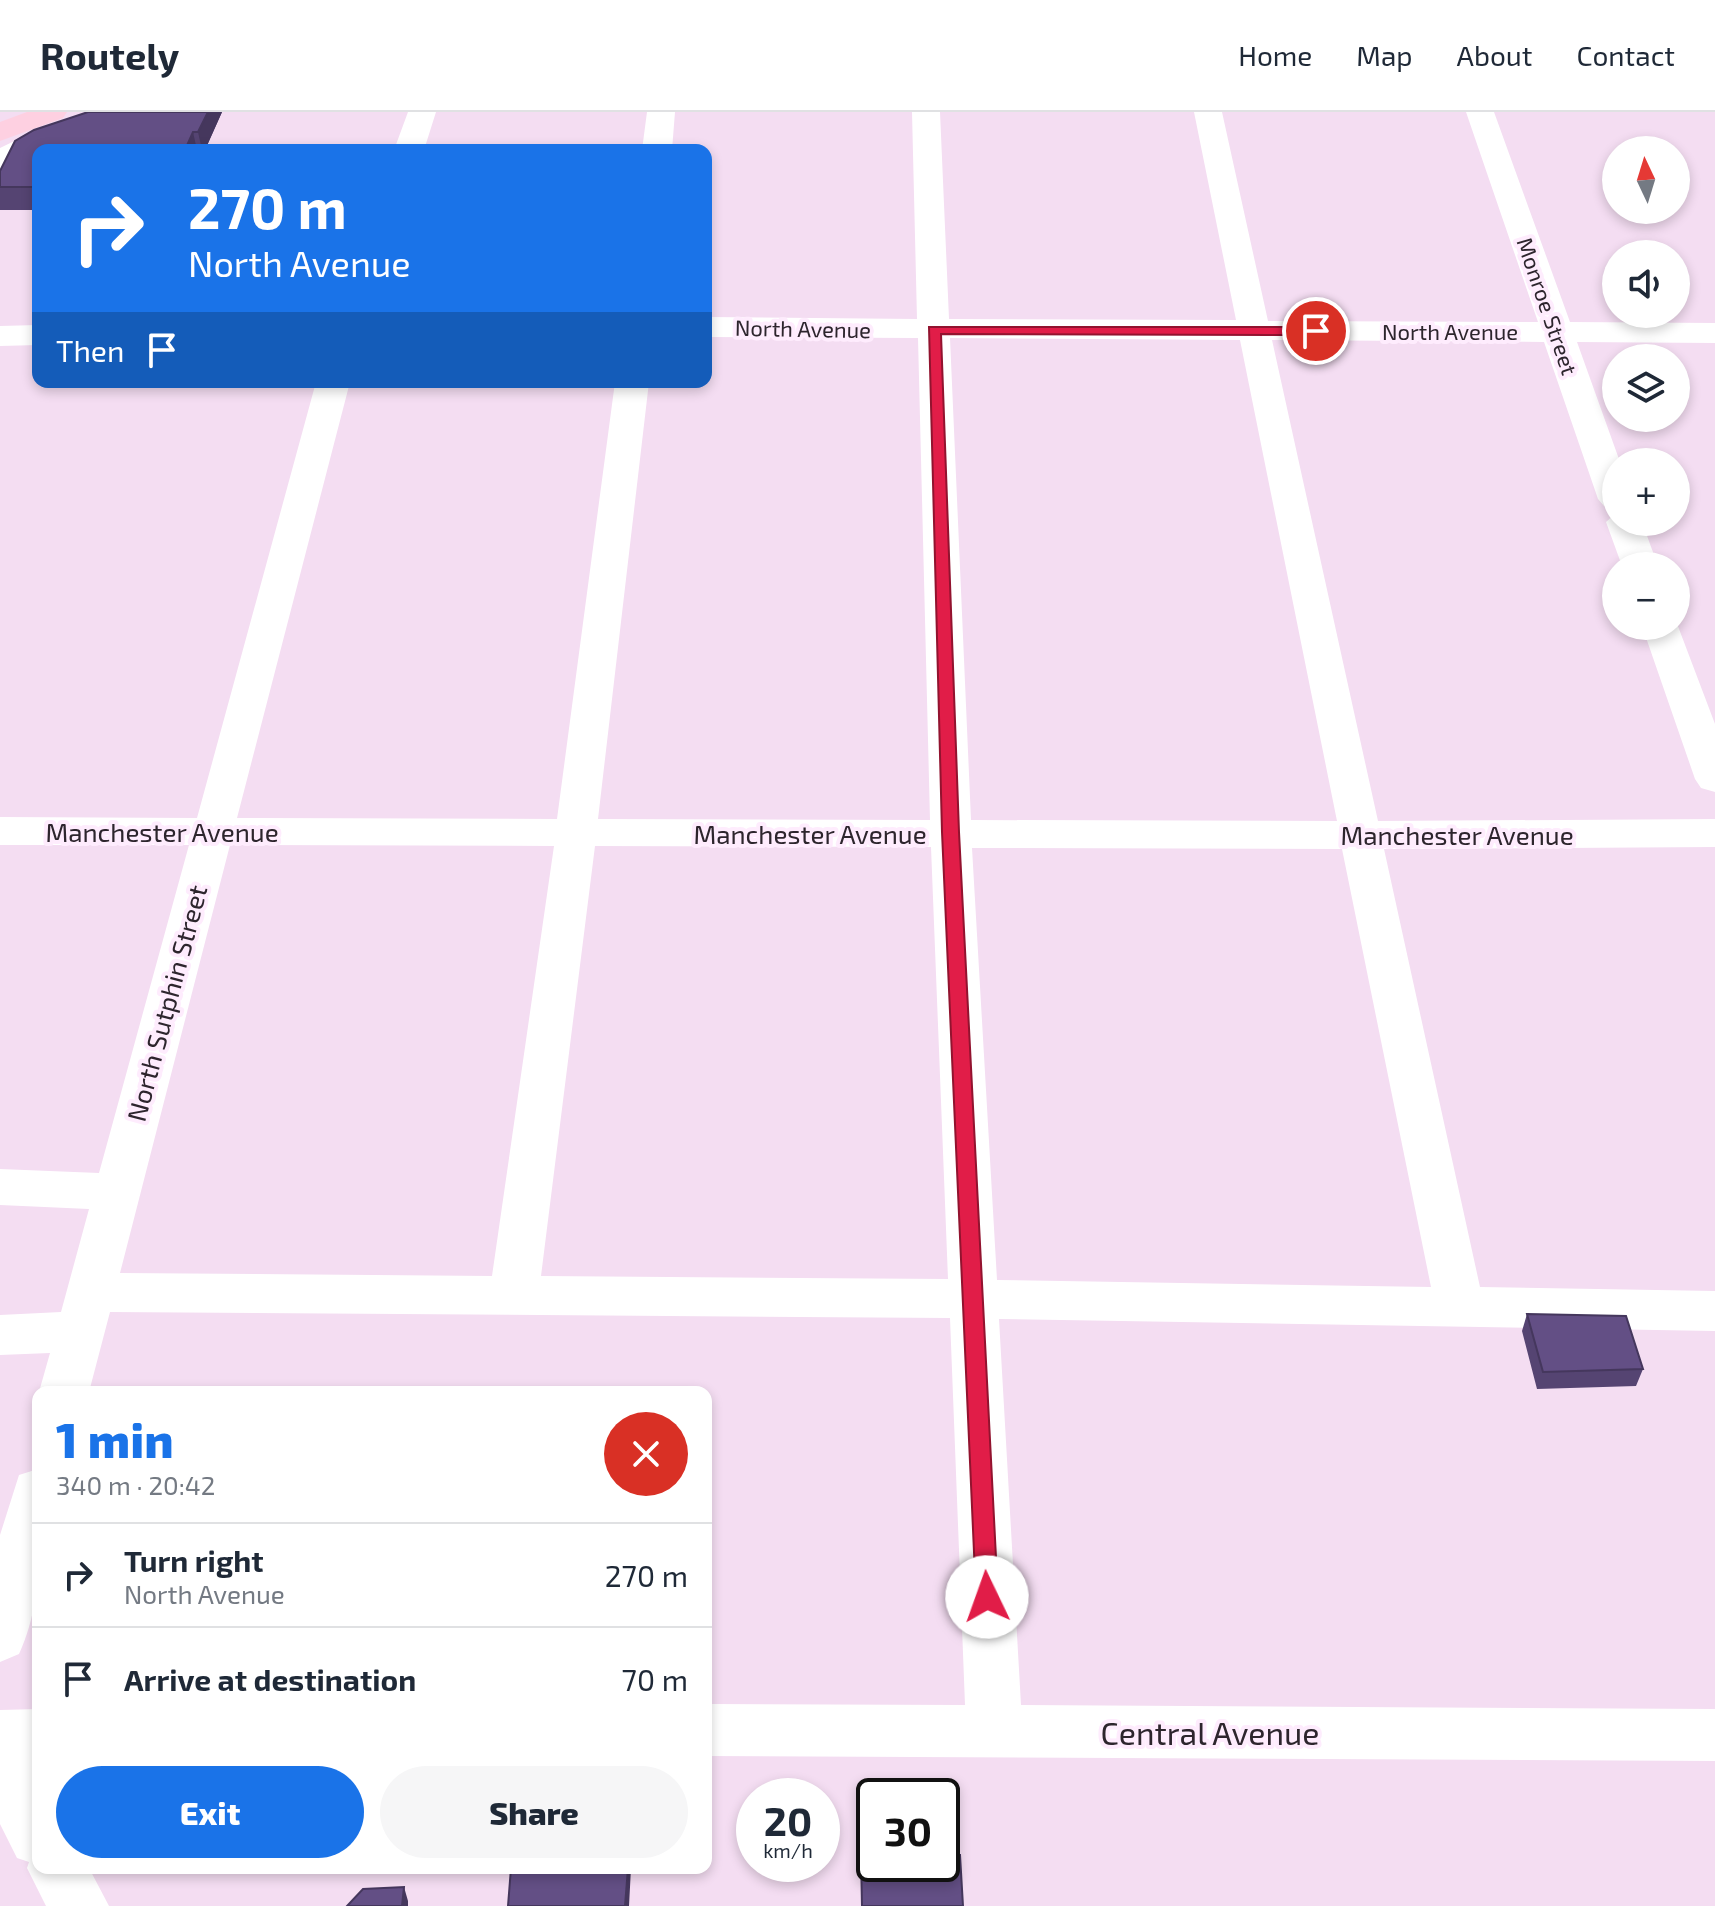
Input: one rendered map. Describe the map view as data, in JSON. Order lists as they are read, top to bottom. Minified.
{"streets":{"street":["Monroe Street","North Avenue","Manchester Avenue","North Sutphin Street","Central Avenue"]},"crossings":[["Monroe Street","North Avenue"],["Manchester Avenue","North Sutphin Street"]],"north":"top","page":{"header":"Routely","nav":["Home","Map","About","Contact"],"map_buttons":["+","−"],"turn":["270 m","North Avenue"],"then":"Then","heading":["1 min","340 m · 20:42"],"list":[{"name":"Turn right","note":"North Avenue","value":"270 m"},{"name":"Arrive at destination","value":"70 m"}],"buttons":["Exit","Share"],"speed":"20 km/h","limit":"30"}}
